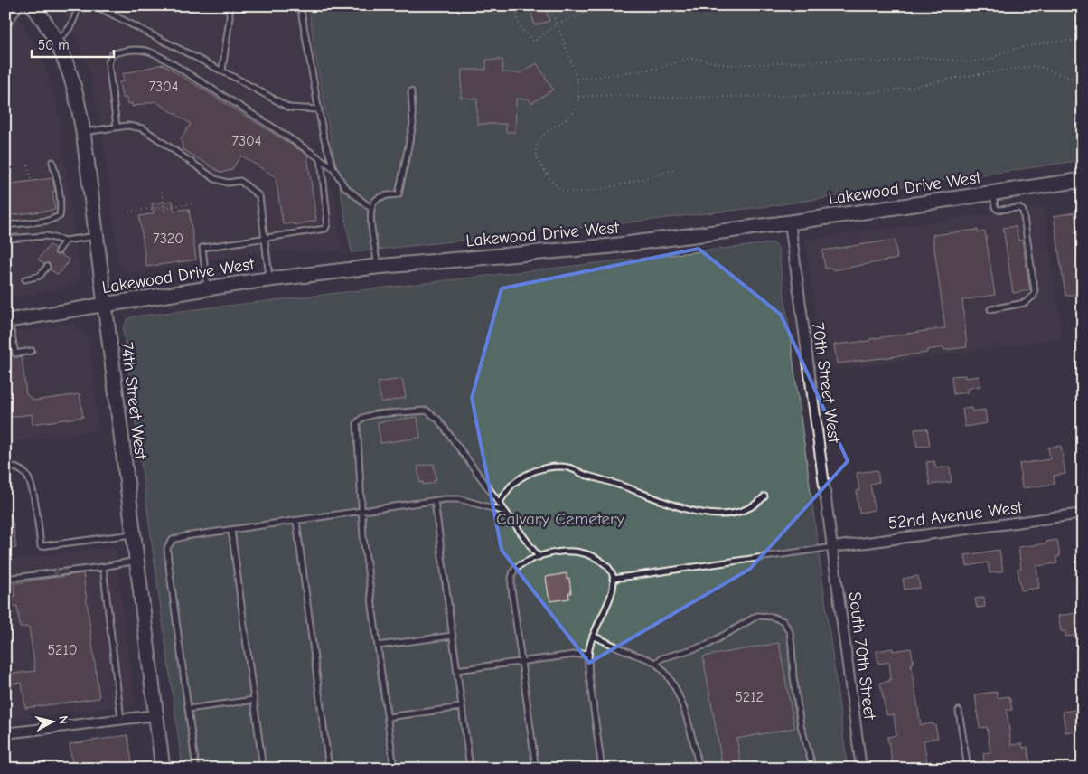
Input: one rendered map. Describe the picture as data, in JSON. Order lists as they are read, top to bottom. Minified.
{"streets":{"main road":["Lakewood Drive West","74th Street West"],"street":["70th Street West","52nd Avenue West","South 70th Street"]},"crossings":[["Lakewood Drive West","70th Street West"],["Lakewood Drive West","74th Street West"],["70th Street West","52nd Avenue West"],["70th Street West","South 70th Street"],["52nd Avenue West","South 70th Street"]],"parks":["Calvary Cemetery"],"house_numbers":["7304","7304","7320","5210","5212"],"scale_bar":"50 m","north":"right"}
